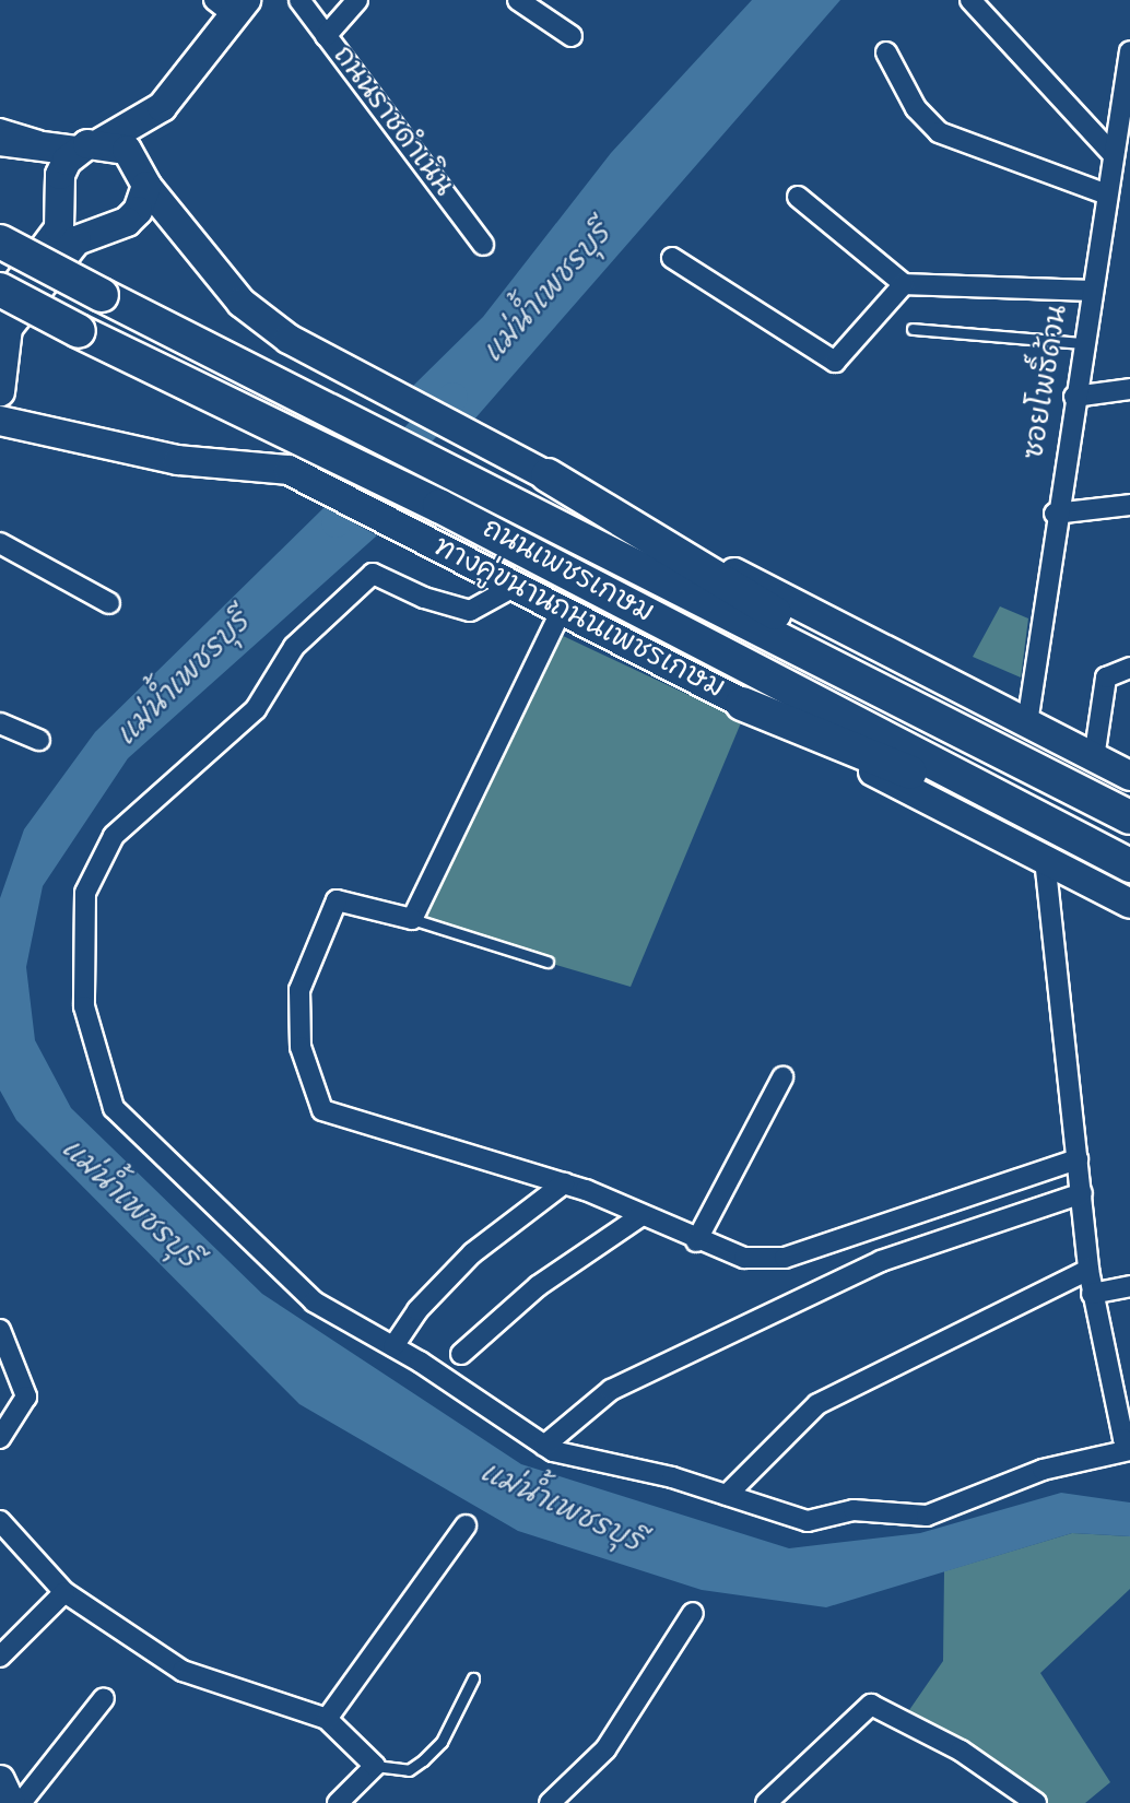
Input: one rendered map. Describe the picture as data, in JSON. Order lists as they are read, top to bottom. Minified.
{"streets":{"highway":["ถนนเพชรเกษม"],"main road":["ทางคู่ขนานถนนเพชรเกษม"],"street":["ถนนราชดำเนิน","ซอยโพธิ์ด้วน"]},"water":["แม่น้ำเพชรบุรี"]}
